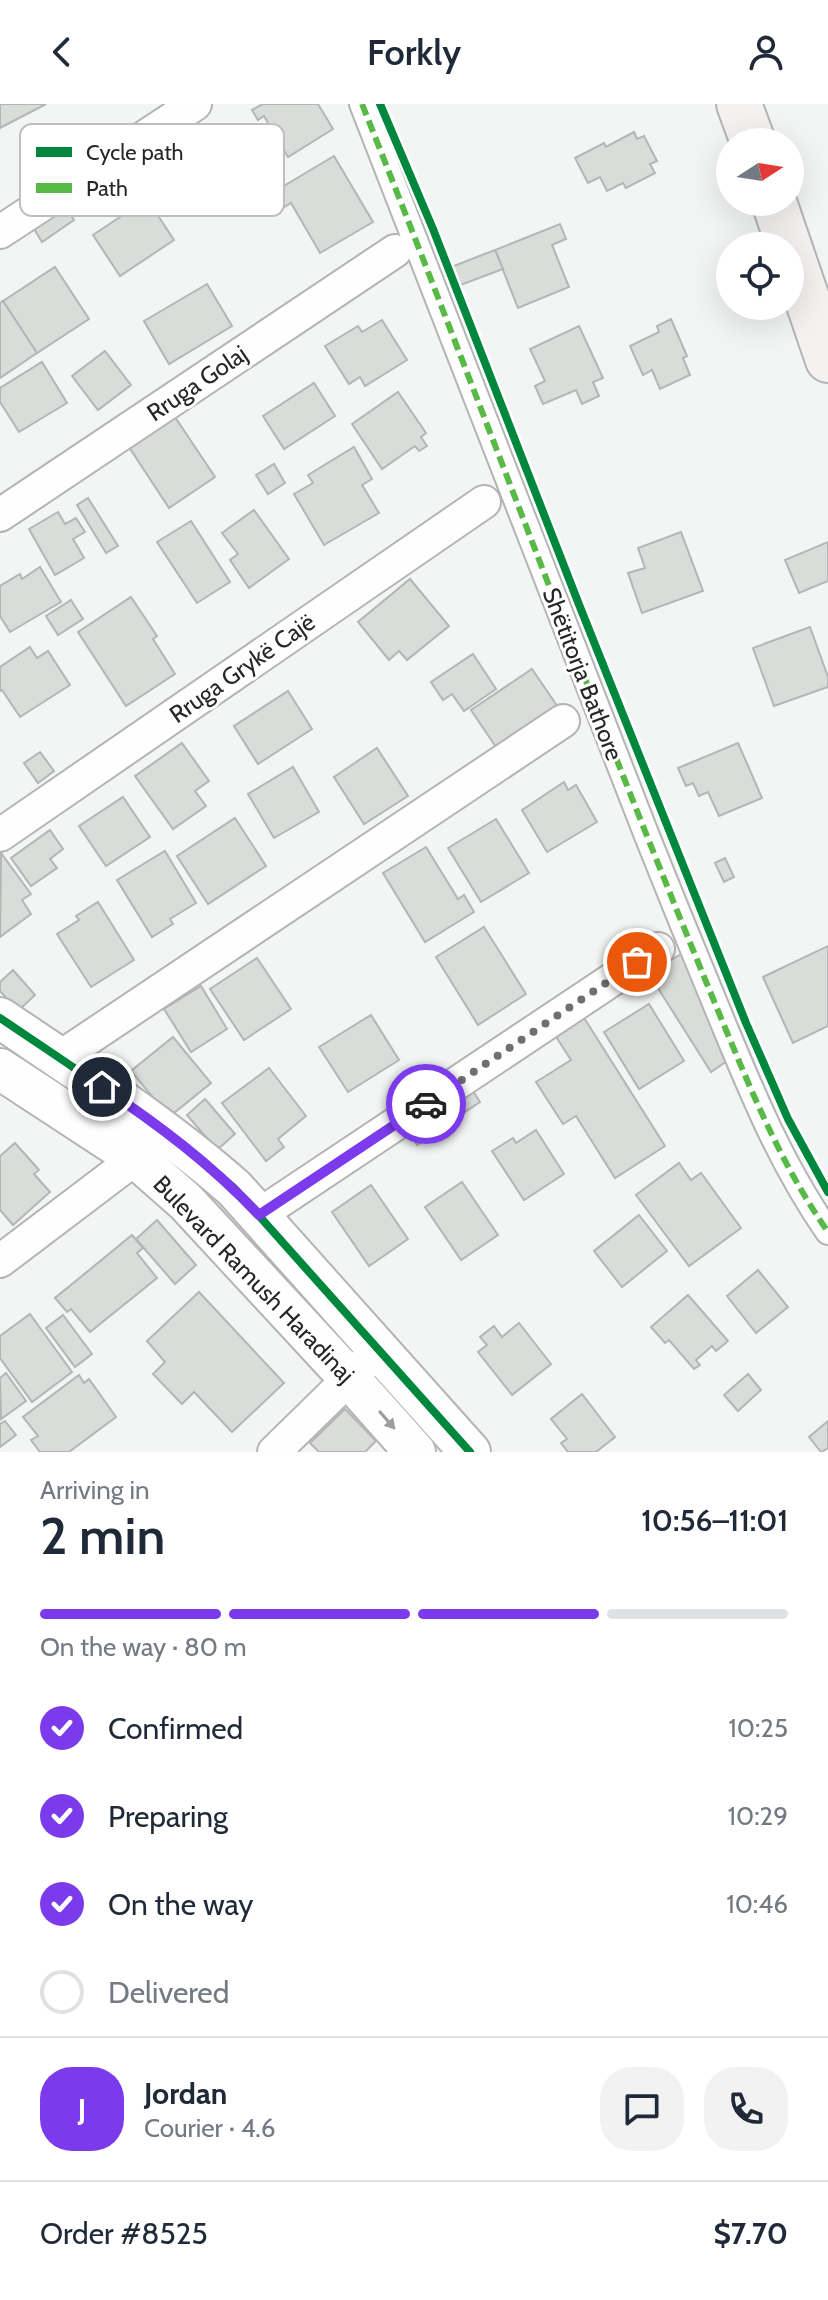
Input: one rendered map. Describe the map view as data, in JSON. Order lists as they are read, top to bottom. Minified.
{"streets":{"street":["Rruga Golaj","Rruga Grykë Cajë","Shëtitorja Bathore","Bulevard Ramush Haradinaj"]},"legend":["Cycle path","Path"],"north":"right","page":{"header":"Forkly","heading":["2 min","Arriving in","10:56–11:01"],"panel":["Jordan","Courier · 4.6","Order #8525","$7.70"],"bar":"On the way · 80 m","list":[["Confirmed","10:25"],["Preparing","10:29"],["On the way","10:46"],"Delivered"],"round":"J"}}
